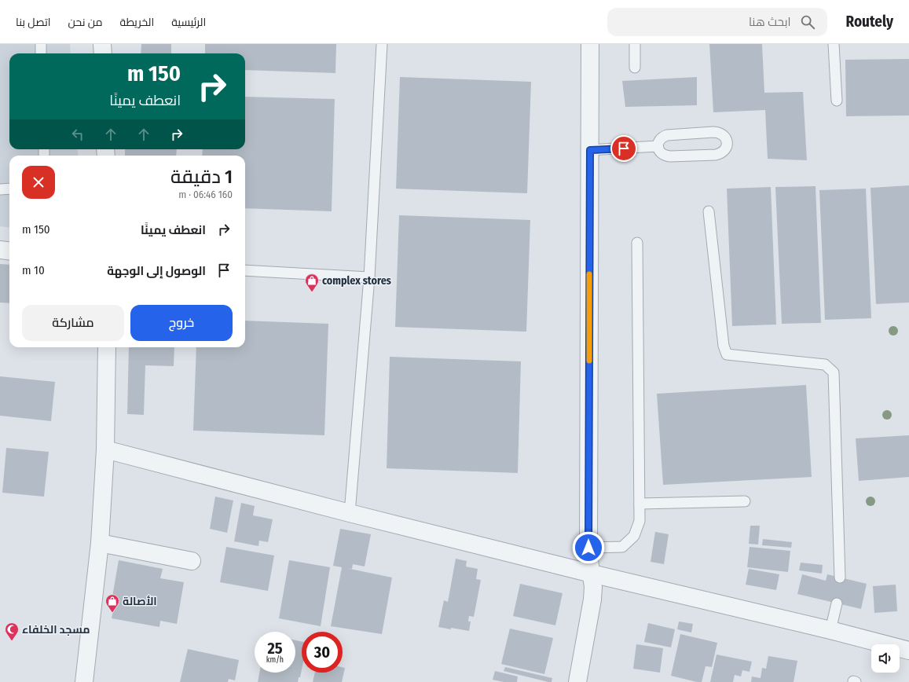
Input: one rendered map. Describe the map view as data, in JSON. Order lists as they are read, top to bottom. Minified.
{"places":{"shop":["complex stores","الأصالة"],"mosque":["مسجد الخلفاء"]},"page":{"header":"Routely","search":"ابحث هنا","nav":["الرئيسية","الخريطة","من نحن","اتصل بنا"],"turn":["150 m","انعطف يمينًا"],"heading":["1 دقيقة","160 m · 06:46"],"list":[{"name":"انعطف يمينًا","value":"150 m"},{"name":"الوصول إلى الوجهة","value":"10 m"}],"buttons":["خروج","مشاركة"],"speed":"25 km/h","limit":"30"}}
